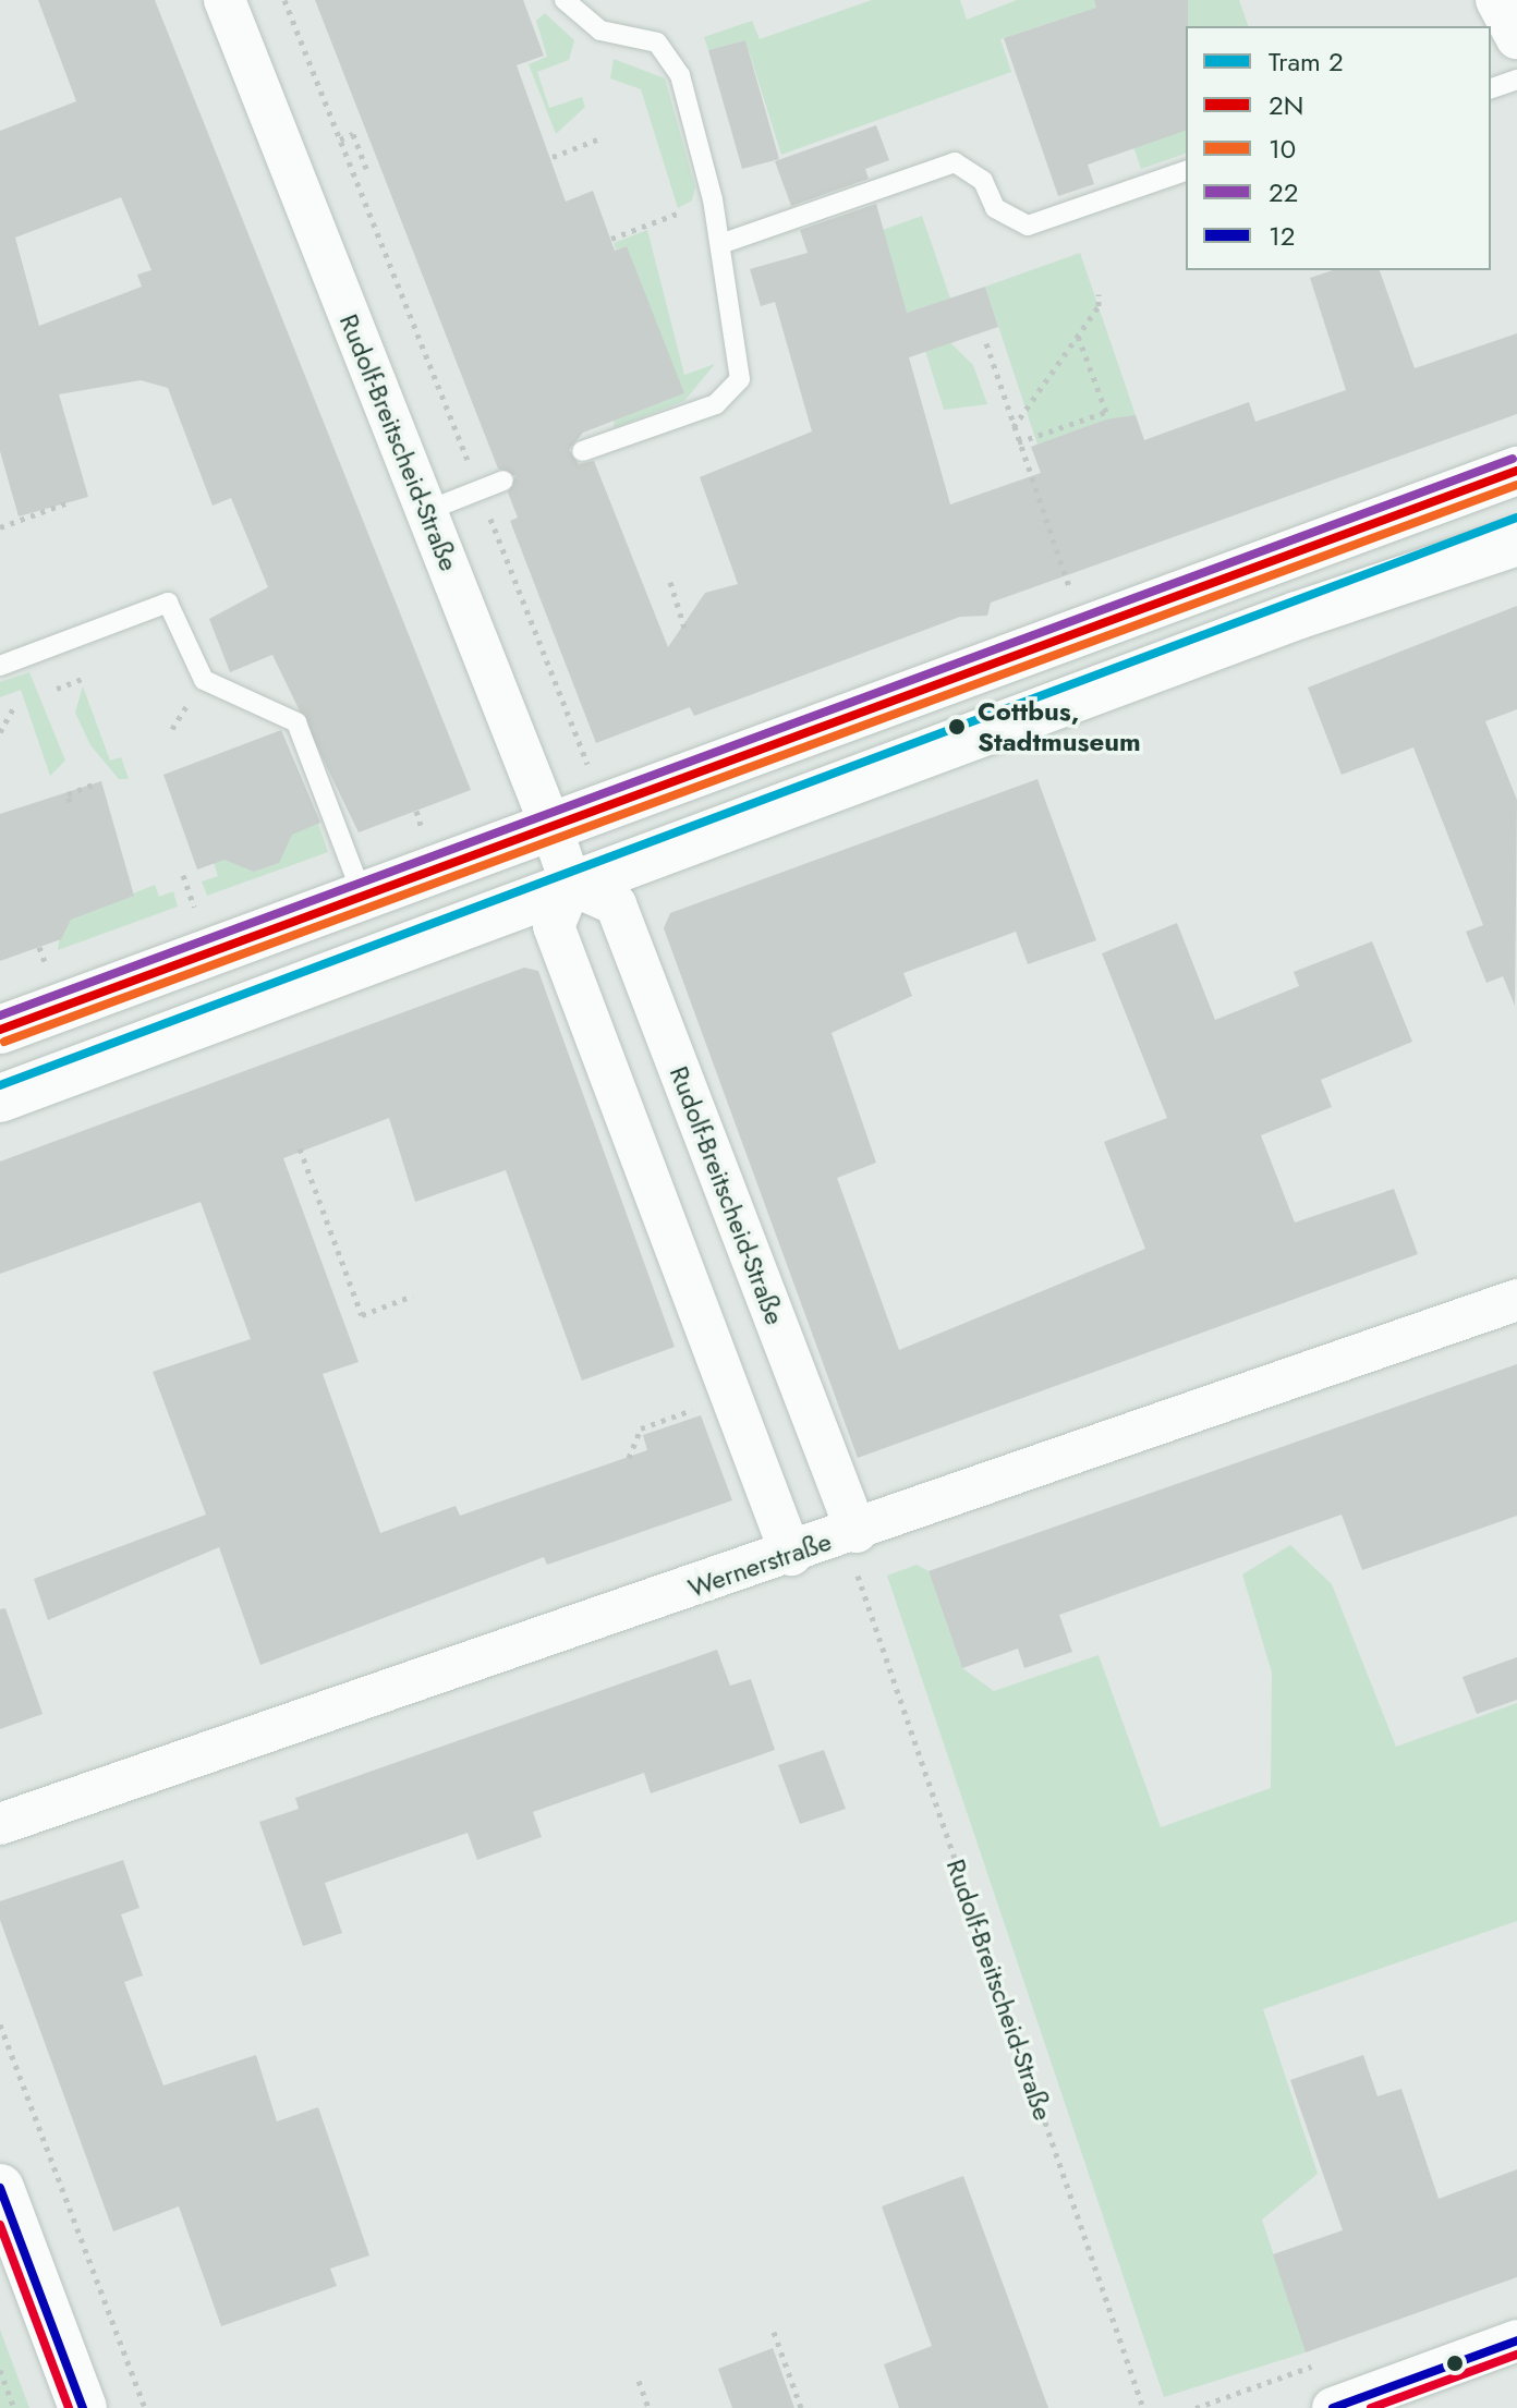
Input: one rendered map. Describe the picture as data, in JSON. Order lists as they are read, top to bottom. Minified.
{"streets":{"street":["Rudolf-Breitscheid-Straße","Wernerstraße"]},"crossings":[["Rudolf-Breitscheid-Straße","Wernerstraße"]],"places":["Cottbus, Stadtmuseum"],"lines":["transit line 22","transit line 2N","transit line 10","tram line 2","transit line 12"],"legend":["Tram 2","2N","10","22","12"]}
